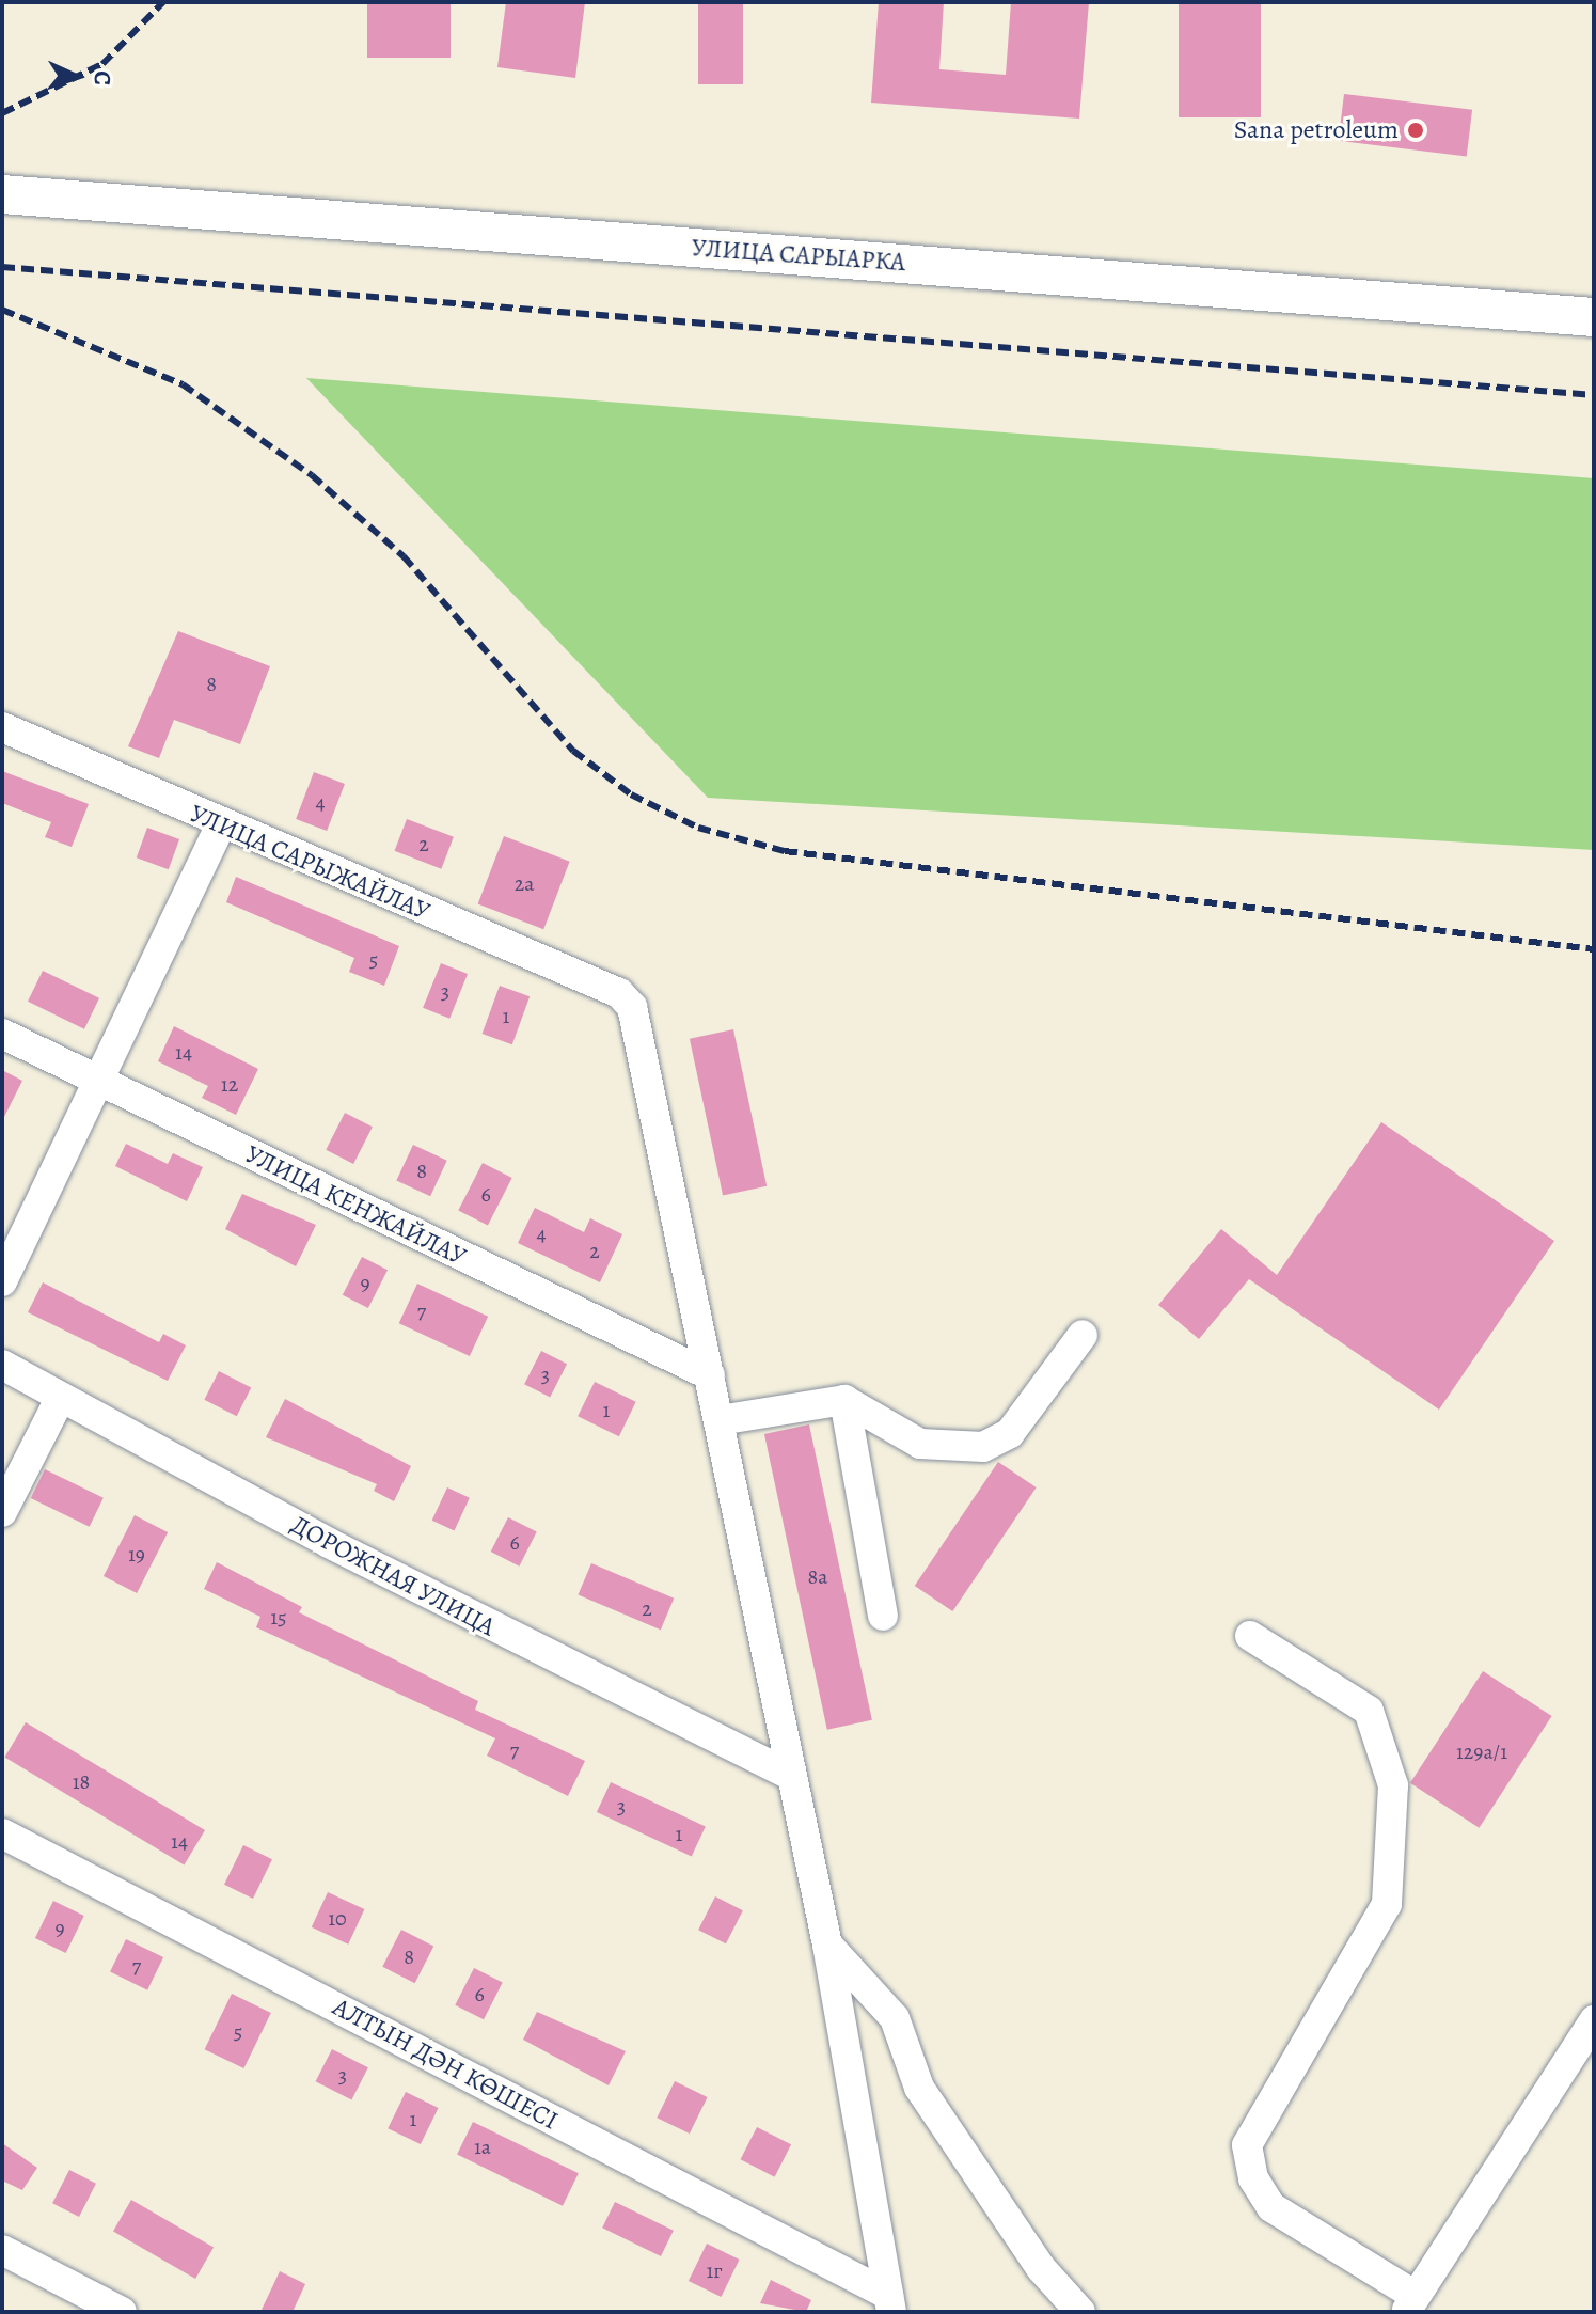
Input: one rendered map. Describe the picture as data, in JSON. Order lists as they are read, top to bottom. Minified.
{"streets":{"main road":["УЛИЦА САРЫАРКА"],"street":["УЛИЦА САРЫЖАЙЛАУ","УЛИЦА КЕНЖАЙЛАУ","ДОРОЖНАЯ УЛИЦА","АЛТЫН ДӘН КӨШЕСІ"]},"crossings":[["УЛИЦА САРЫЖАЙЛАУ","УЛИЦА КЕНЖАЙЛАУ"]],"places":["Sana petroleum"],"house_numbers":["8","4","2","2а","5","3","1","14","12","8","6","4","2","9","7","3","1","6","19","8а","2","15","7","129а/1","18","3","1","14","10","9","8","7","6","5","3","1","1а","1г"],"north":"right"}
